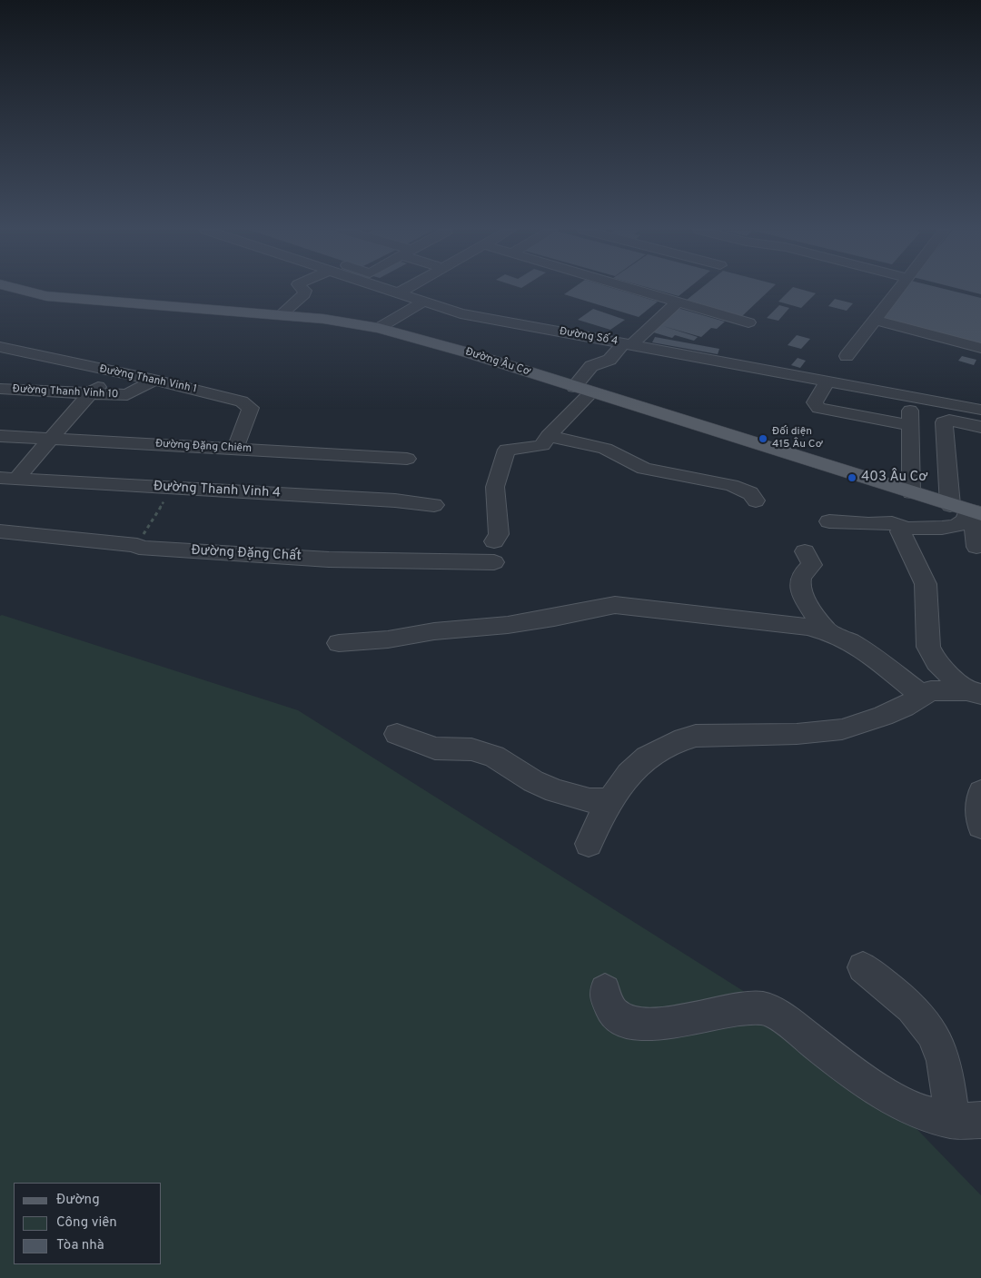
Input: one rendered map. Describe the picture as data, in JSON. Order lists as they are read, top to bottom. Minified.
{"streets":{"main road":["Đường Âu Cơ"],"street":["Đường Số 4","Đường Thanh Vinh 1","Đường Thanh Vinh 10","Đường Đặng Chiêm","Đường Thanh Vinh 4","Đường Đặng Chất"]},"crossings":[["Đường Thanh Vinh 1","Đường Thanh Vinh 10"],["Đường Thanh Vinh 1","Đường Đặng Chiêm"]],"places":["Đối diện 415 Âu Cơ","403 Âu Cơ"],"legend":["Đường","Công viên","Tòa nhà"]}
